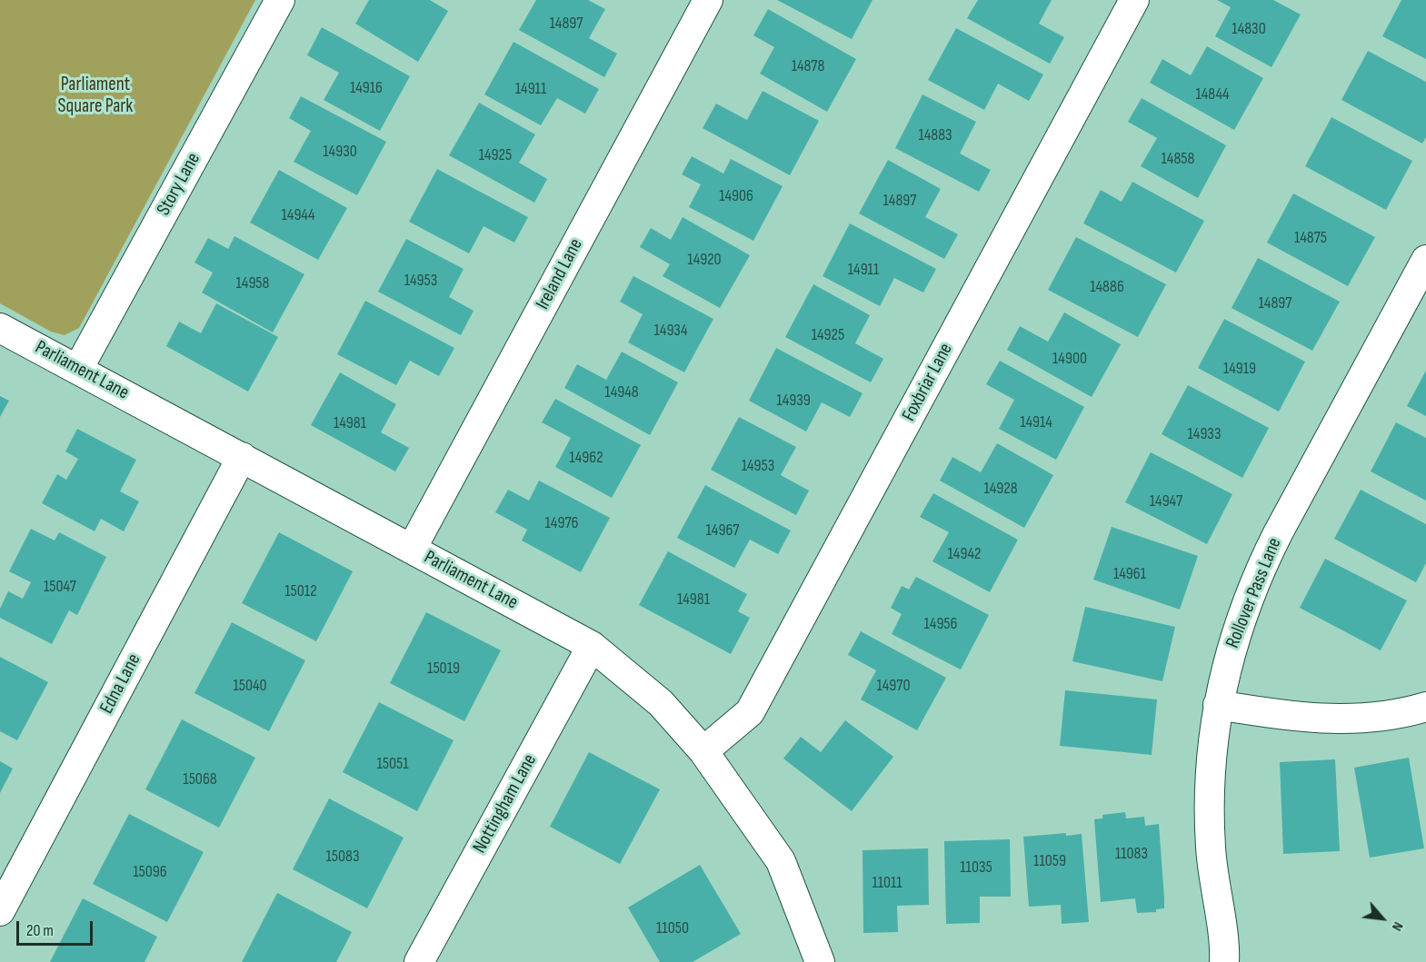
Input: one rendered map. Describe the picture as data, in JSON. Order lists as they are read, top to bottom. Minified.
{"streets":{"street":["Story Lane","Ireland Lane","Parliament Lane","Foxbriar Lane","Rollover Pass Lane","Edna Lane","Nottingham Lane"]},"crossings":[["Story Lane","Parliament Lane"],["Ireland Lane","Parliament Lane"],["Parliament Lane","Foxbriar Lane"],["Parliament Lane","Edna Lane"],["Parliament Lane","Nottingham Lane"]],"parks":["Parliament Square Park"],"house_numbers":["14897","14830","14878","14916","14911","14844","14883","14930","14925","14858","14906","14897","14944","14875","14920","14911","14953","14958","14886","14897","14934","14925","14900","14919","14948","14939","14914","14981","14933","14962","14953","14928","14947","14976","14967","14942","14961","15047","15012","14981","14956","15019","15040","14970","15051","15068","11083","15083","11059","11035","15096","11011","11050"],"scale_bar":"20 m","north":"bottom right"}
